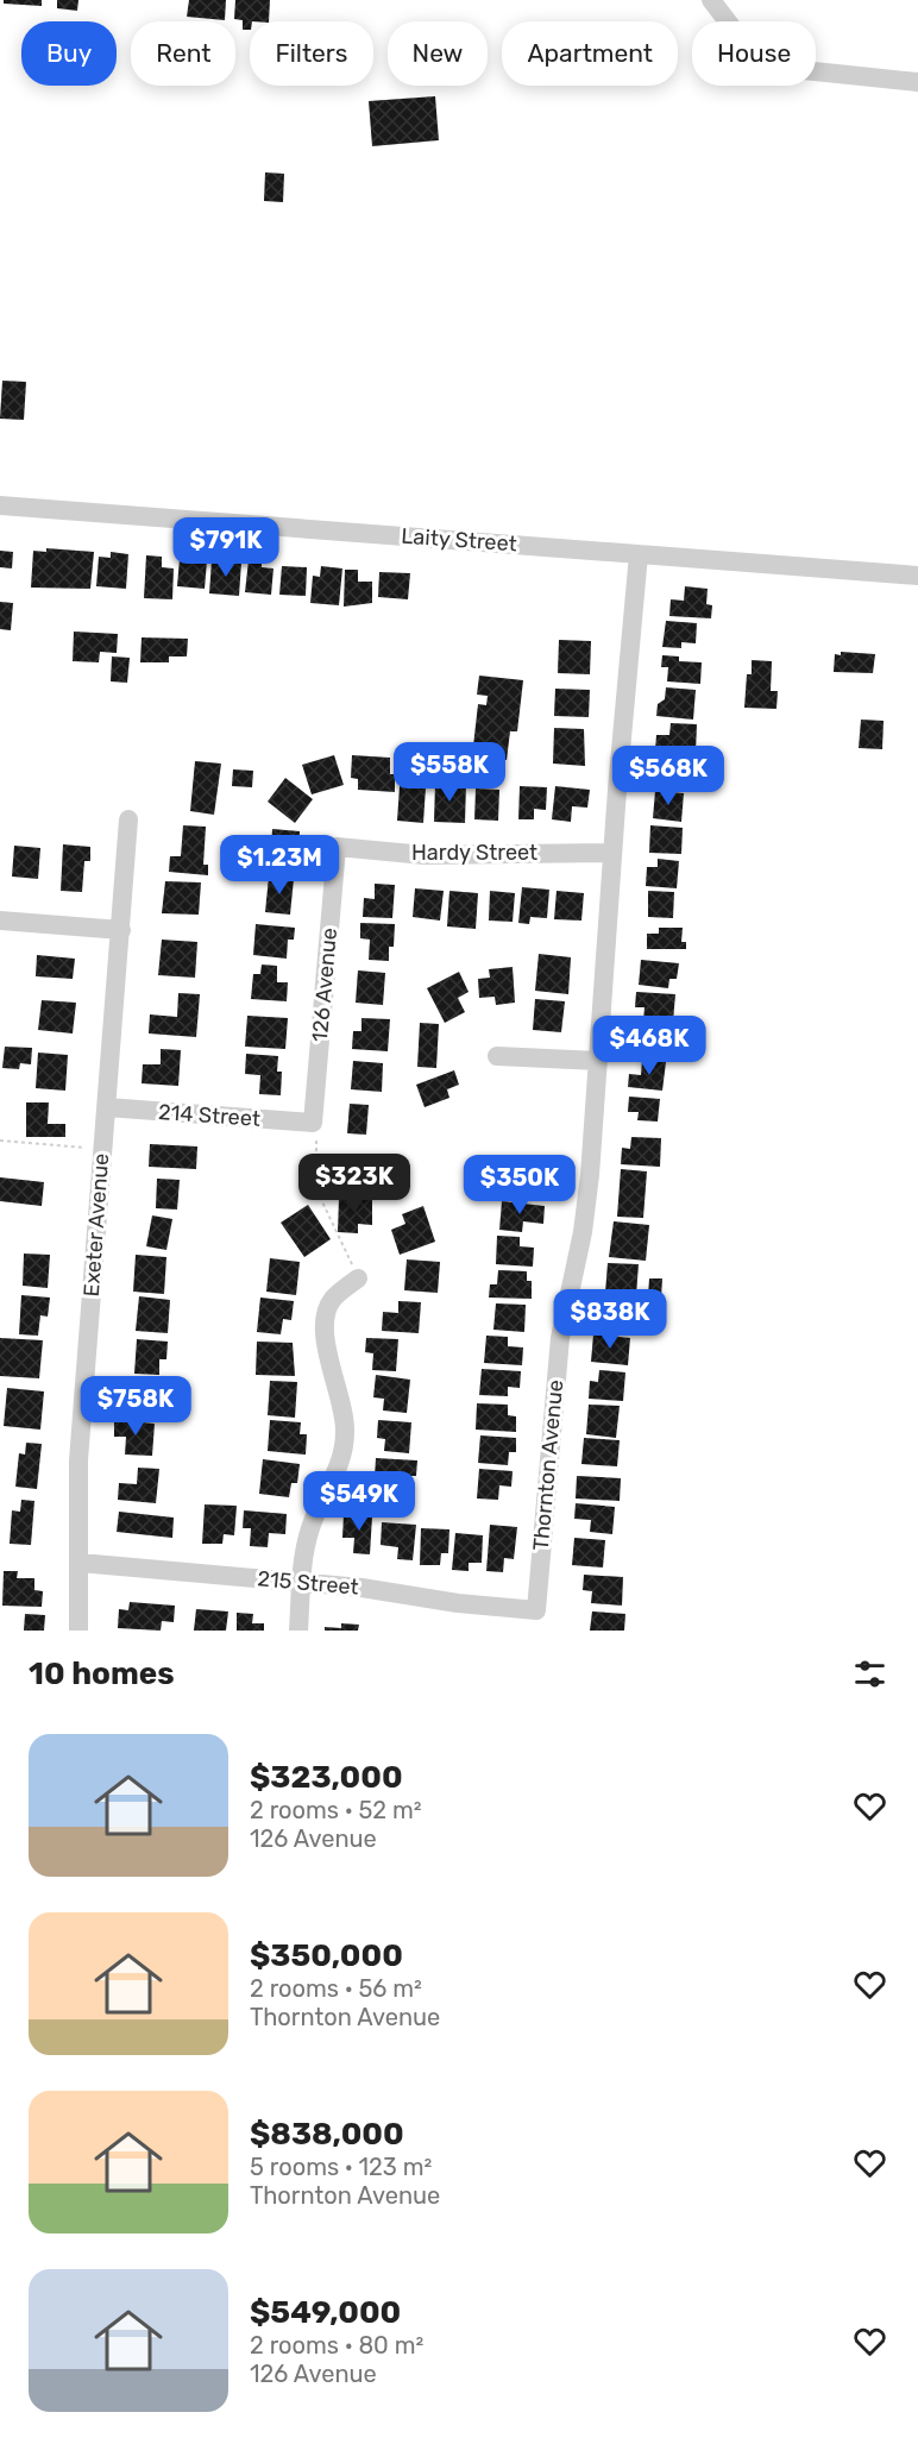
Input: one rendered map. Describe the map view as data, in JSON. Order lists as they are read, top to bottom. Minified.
{"streets":{"street":["Laity Street","Hardy Street","126 Avenue","214 Street","Exeter Avenue","Thornton Avenue","215 Street"]},"crossings":[["Laity Street","Thornton Avenue"],["Hardy Street","126 Avenue"],["Hardy Street","Thornton Avenue"],["126 Avenue","214 Street"],["214 Street","Exeter Avenue"],["Exeter Avenue","215 Street"],["Thornton Avenue","215 Street"]],"page":{"chip":["Buy","Rent","Filters","New","Apartment","House"],"price":["$791K","$558K","$568K","$1.23M","$468K","$323K","$350K","$838K","$758K","$549K"],"heading":"10 homes","list":[{"name":"$323,000","note":"2 rooms · 52 m² · 126 Avenue"},{"name":"$350,000","note":"2 rooms · 56 m² · Thornton Avenue"},{"name":"$838,000","note":"5 rooms · 123 m² · Thornton Avenue"},{"name":"$549,000","note":"2 rooms · 80 m² · 126 Avenue"}]}}
